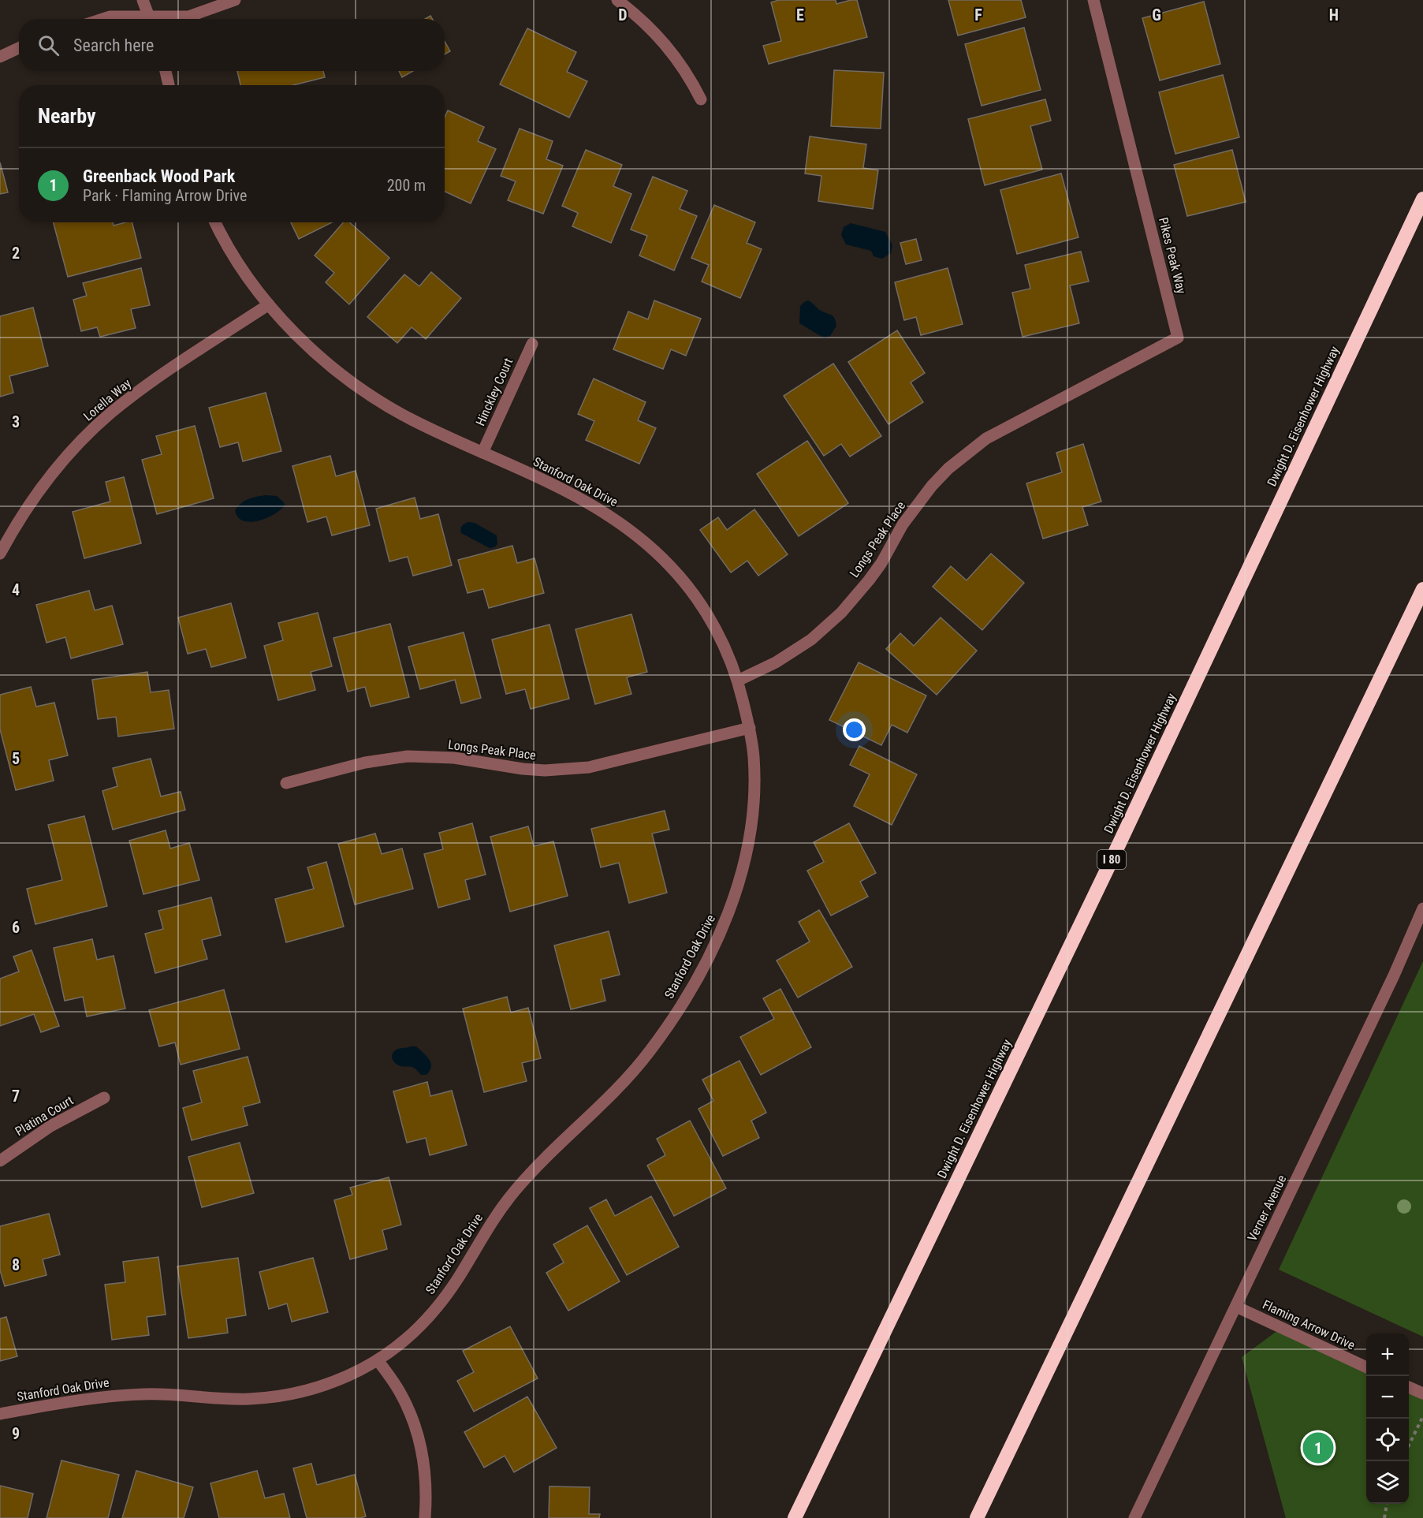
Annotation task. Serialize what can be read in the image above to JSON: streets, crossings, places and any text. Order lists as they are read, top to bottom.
{
  "streets": {
    "highway": ["Dwight D. Eisenhower Highway", "I 80"],
    "street": [
      "Pikes Peak Way",
      "Hinckley Court",
      "Lorella Way",
      "Stanford Oak Drive",
      "Longs Peak Place",
      "Platina Court",
      "Verner Avenue",
      "Flaming Arrow Drive"
    ]
  },
  "crossings": [
    ["Pikes Peak Way", "Longs Peak Place"],
    ["Hinckley Court", "Stanford Oak Drive"],
    ["Lorella Way", "Stanford Oak Drive"],
    ["Stanford Oak Drive", "Longs Peak Place"],
    ["Verner Avenue", "Flaming Arrow Drive"]
  ],
  "page": {
    "search": "Search here",
    "heading": "Nearby",
    "list": [
      {
        "mark": "1",
        "name": "Greenback Wood Park",
        "note": "Park · Flaming Arrow Drive",
        "value": "200 m"
      }
    ],
    "map_buttons": ["+", "−"],
    "pins": "1"
  },
  "grid": {
    "columns": [
      "D",
      "E",
      "F",
      "G",
      "H"
    ],
    "rows": [
      "2",
      "3",
      "4",
      "5",
      "6",
      "7",
      "8",
      "9"
    ]
  }
}
